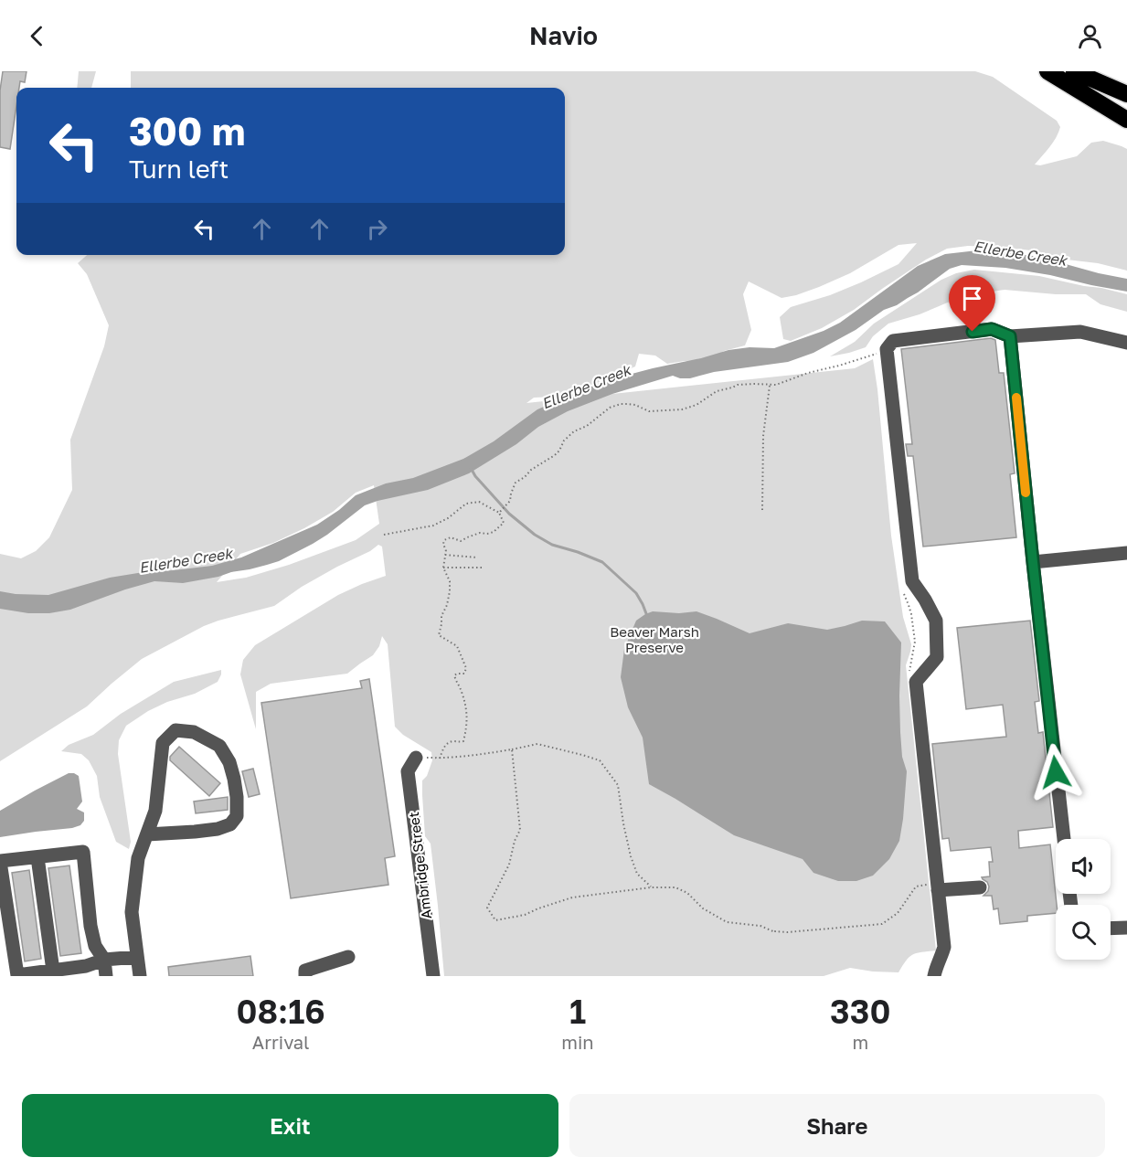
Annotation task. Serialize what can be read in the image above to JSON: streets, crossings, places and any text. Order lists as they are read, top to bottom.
{
  "streets": {
    "street": ["Ambridge Street"]
  },
  "water": ["Ellerbe Creek"],
  "parks": ["Beaver Marsh Preserve"],
  "page": {
    "header": "Navio",
    "turn": ["300 m", "Turn left"],
    "eta": [
      "08:16",
      "Arrival",
      "1",
      "min",
      "330",
      "m"
    ],
    "buttons": ["Exit", "Share"]
  }
}
